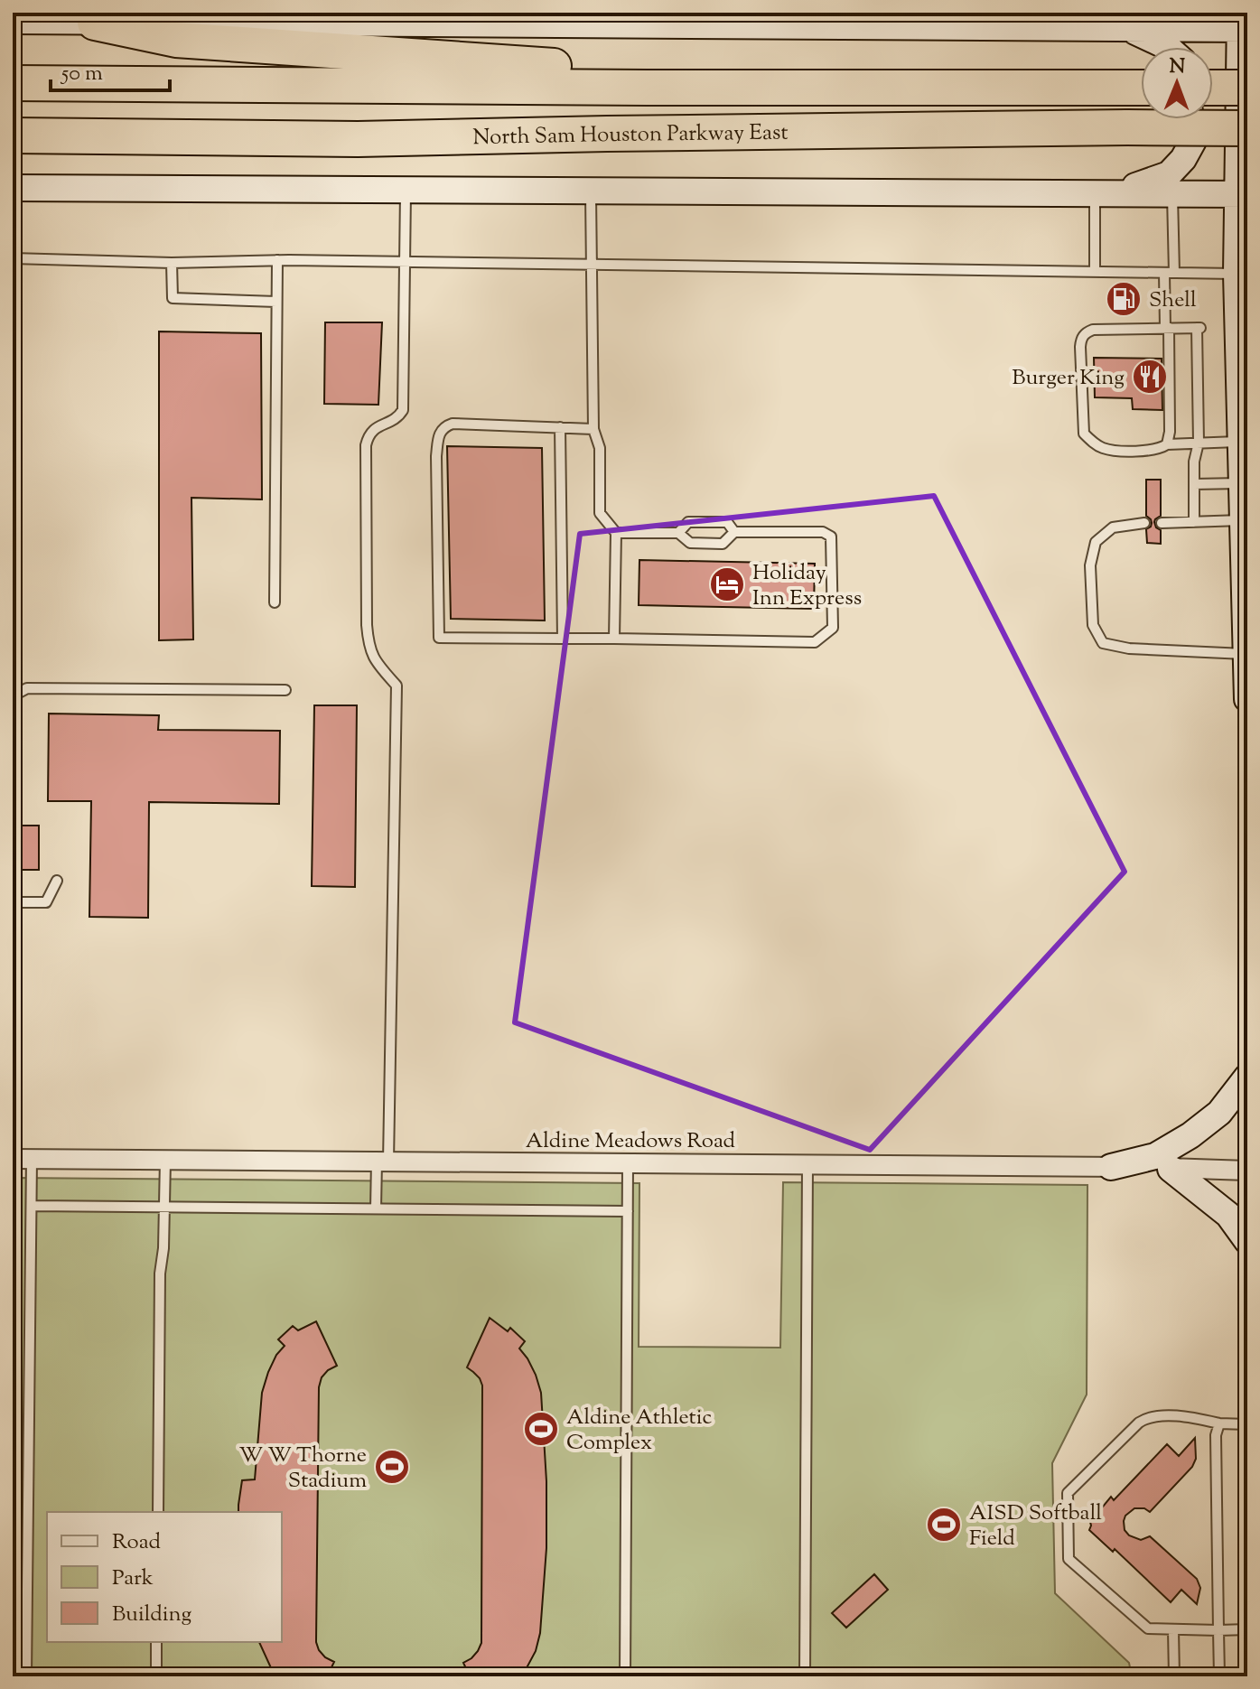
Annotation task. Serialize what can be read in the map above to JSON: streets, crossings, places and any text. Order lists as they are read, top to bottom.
{
  "streets": {
    "highway": ["North Sam Houston Parkway East"],
    "street": ["Aldine Meadows Road"]
  },
  "places": {
    "fuel station": ["Shell"],
    "restaurant": ["Burger King"],
    "hotel": ["Holiday Inn Express"],
    "sports": ["Aldine Athletic Complex", "W W Thorne Stadium", "AISD Softball Field"]
  },
  "legend": ["Road", "Park", "Building"],
  "scale_bar": "50 m",
  "north": "top"
}
